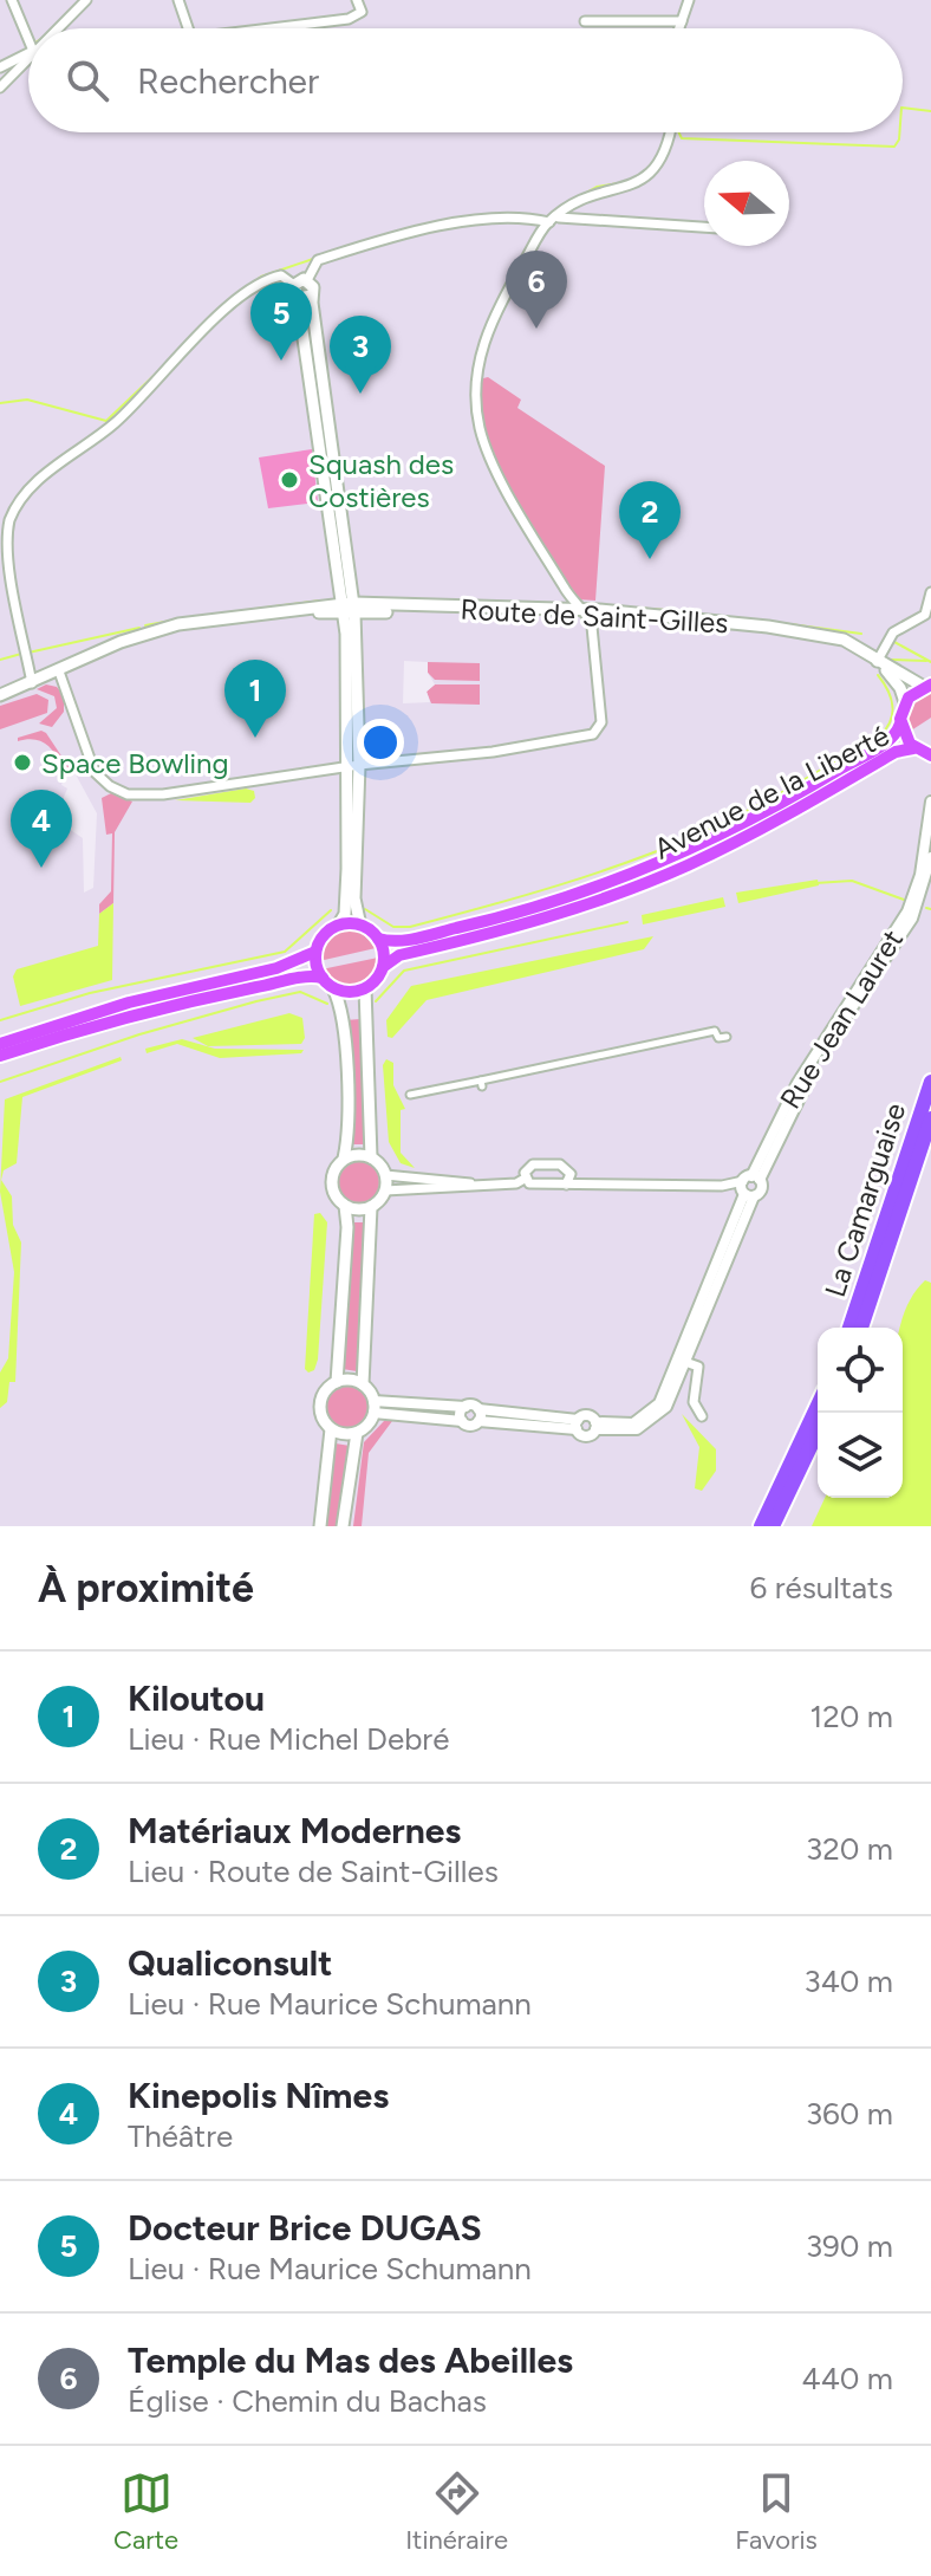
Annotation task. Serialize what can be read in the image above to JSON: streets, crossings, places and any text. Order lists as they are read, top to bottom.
{
  "streets": {
    "highway": ["La Camarguaise"],
    "main road": ["Route de Saint-Gilles", "Avenue de la Liberté"],
    "street": ["Rue Jean Lauret"]
  },
  "places": ["Squash des Costières", "Space Bowling"],
  "north": "left",
  "page": {
    "search": "Rechercher",
    "pins": [
      "6",
      "5",
      "3",
      "2",
      "1",
      "4"
    ],
    "heading": ["À proximité", "6 résultats"],
    "list": [
      {
        "mark": "1",
        "name": "Kiloutou",
        "note": "Lieu · Rue Michel Debré",
        "value": "120 m"
      },
      {
        "mark": "2",
        "name": "Matériaux Modernes",
        "note": "Lieu · Route de Saint-Gilles",
        "value": "320 m"
      },
      {
        "mark": "3",
        "name": "Qualiconsult",
        "note": "Lieu · Rue Maurice Schumann",
        "value": "340 m"
      },
      {
        "mark": "4",
        "name": "Kinepolis Nîmes",
        "note": "Théâtre",
        "value": "360 m"
      },
      {
        "mark": "5",
        "name": "Docteur Brice DUGAS",
        "note": "Lieu · Rue Maurice Schumann",
        "value": "390 m"
      },
      {
        "mark": "6",
        "name": "Temple du Mas des Abeilles",
        "note": "Église · Chemin du Bachas",
        "value": "440 m"
      }
    ],
    "nav": ["Carte", "Itinéraire", "Favoris"]
  }
}
